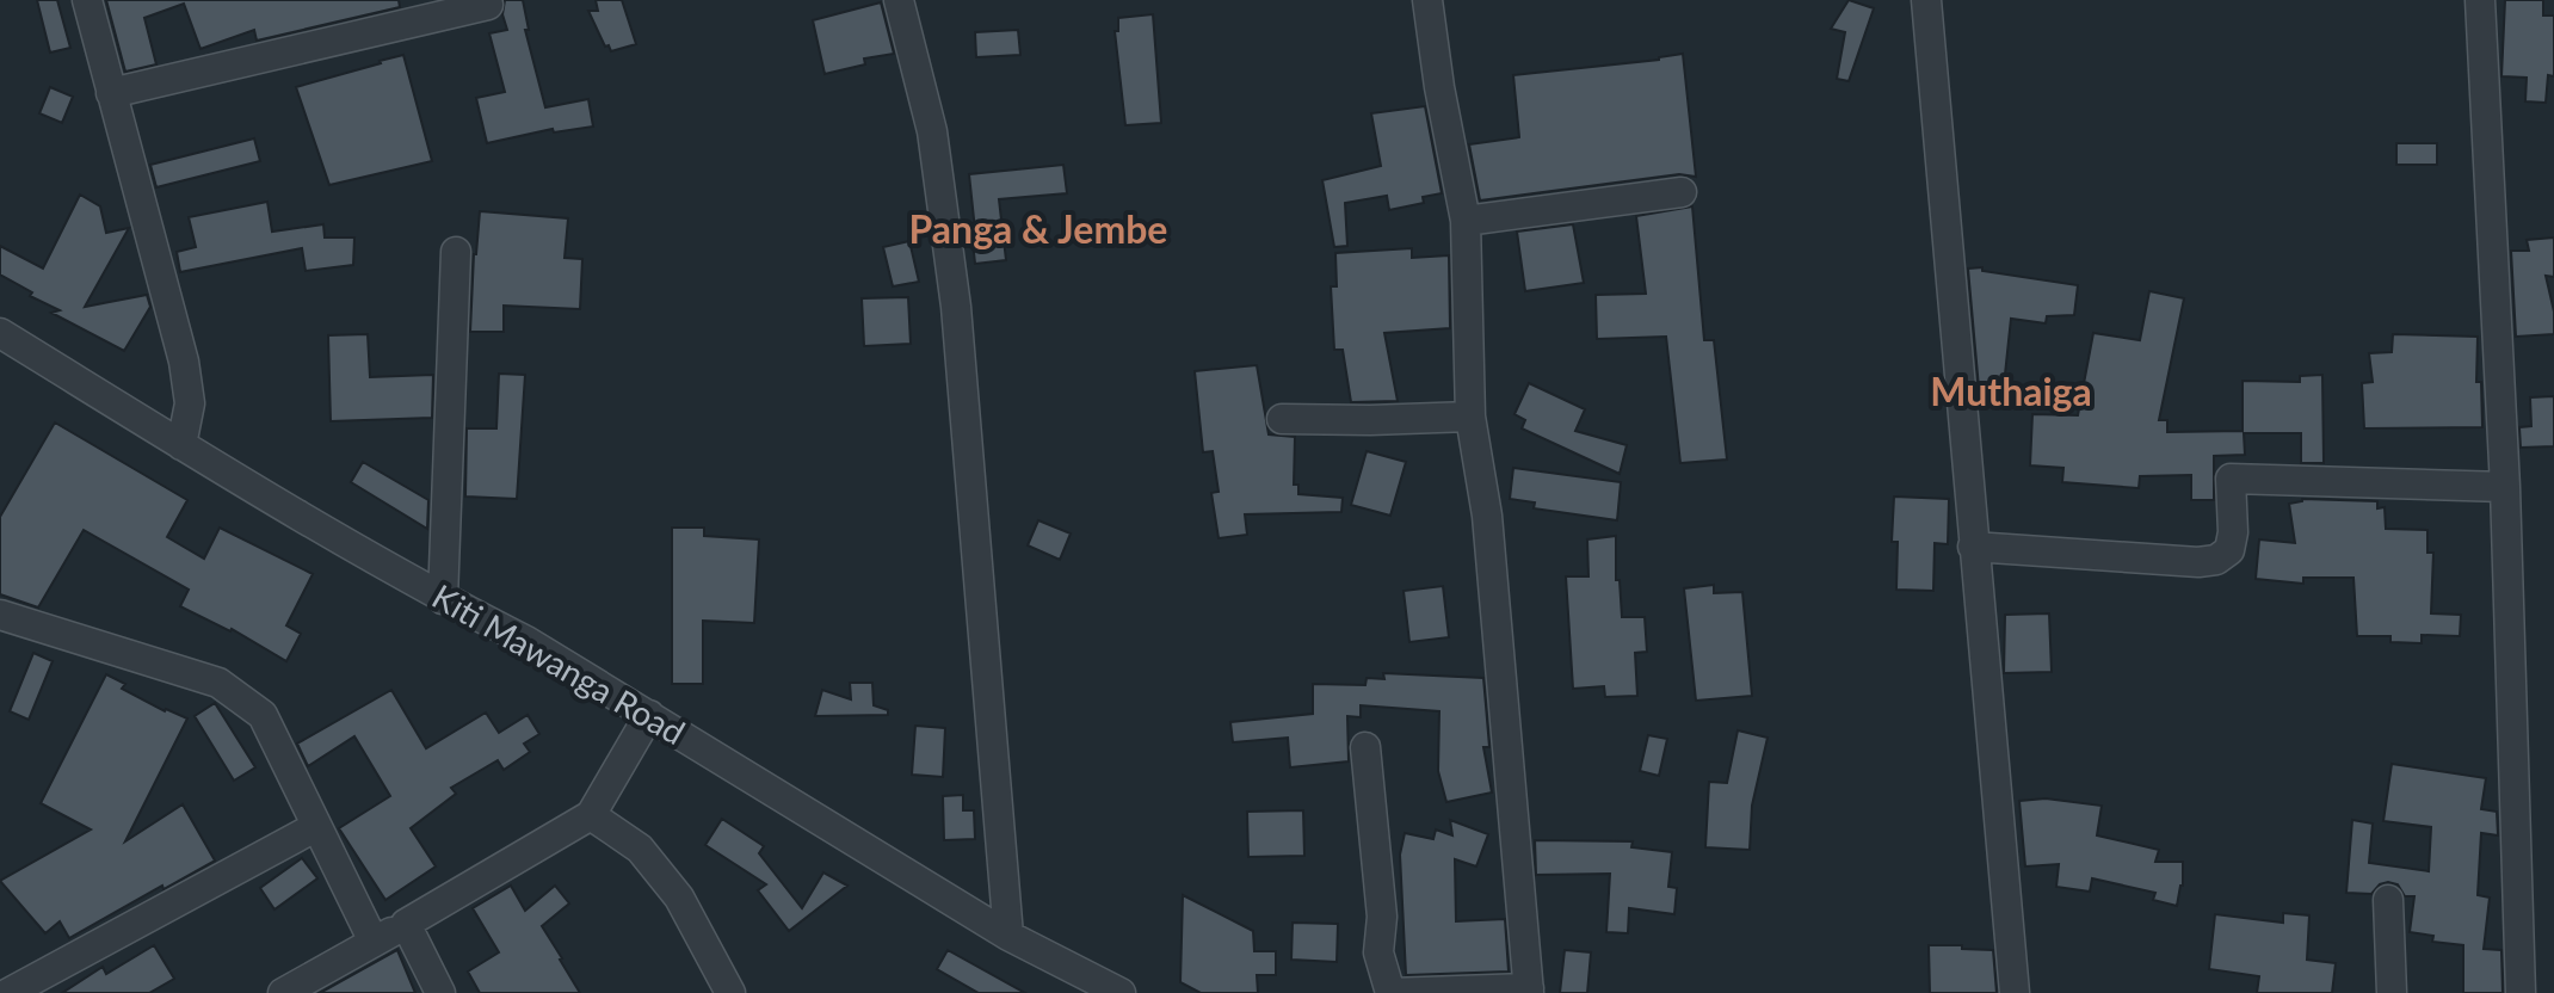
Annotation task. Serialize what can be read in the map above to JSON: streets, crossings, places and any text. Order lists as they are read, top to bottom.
{
  "streets": {
    "street": ["Kiti Mawanga Road"]
  },
  "districts": ["Panga & Jembe", "Muthaiga"]
}
